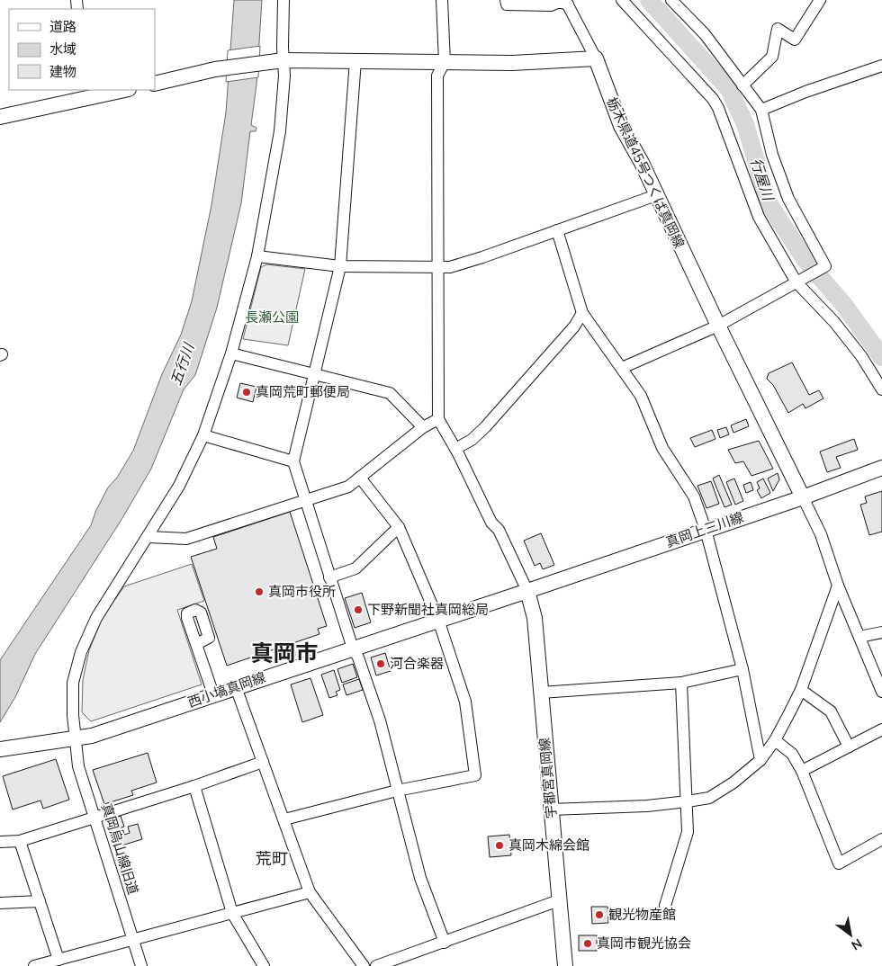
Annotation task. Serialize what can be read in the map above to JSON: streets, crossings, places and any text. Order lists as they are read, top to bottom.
{
  "streets": {
    "main road": [
      "栃木県道45号つくば真岡線",
      "真岡上三川線",
      "西小塙真岡線",
      "宇都宮真岡線"
    ],
    "street": ["真岡烏山線旧道"]
  },
  "crossings": [
    ["栃木県道45号つくば真岡線", "真岡上三川線"],
    ["真岡上三川線", "西小塙真岡線"],
    ["真岡上三川線", "宇都宮真岡線"],
    ["西小塙真岡線", "宇都宮真岡線"],
    ["西小塙真岡線", "真岡烏山線旧道"]
  ],
  "districts": ["真岡市", "荒町"],
  "water": ["行屋川", "五行川"],
  "parks": ["長瀬公園"],
  "places": [
    "真岡荒町郵便局",
    "真岡市役所",
    "下野新聞社真岡総局",
    "河合楽器",
    "真岡木綿会館",
    "観光物産館",
    "真岡市観光協会"
  ],
  "legend": ["道路", "水域", "建物"],
  "north": "bottom right"
}
